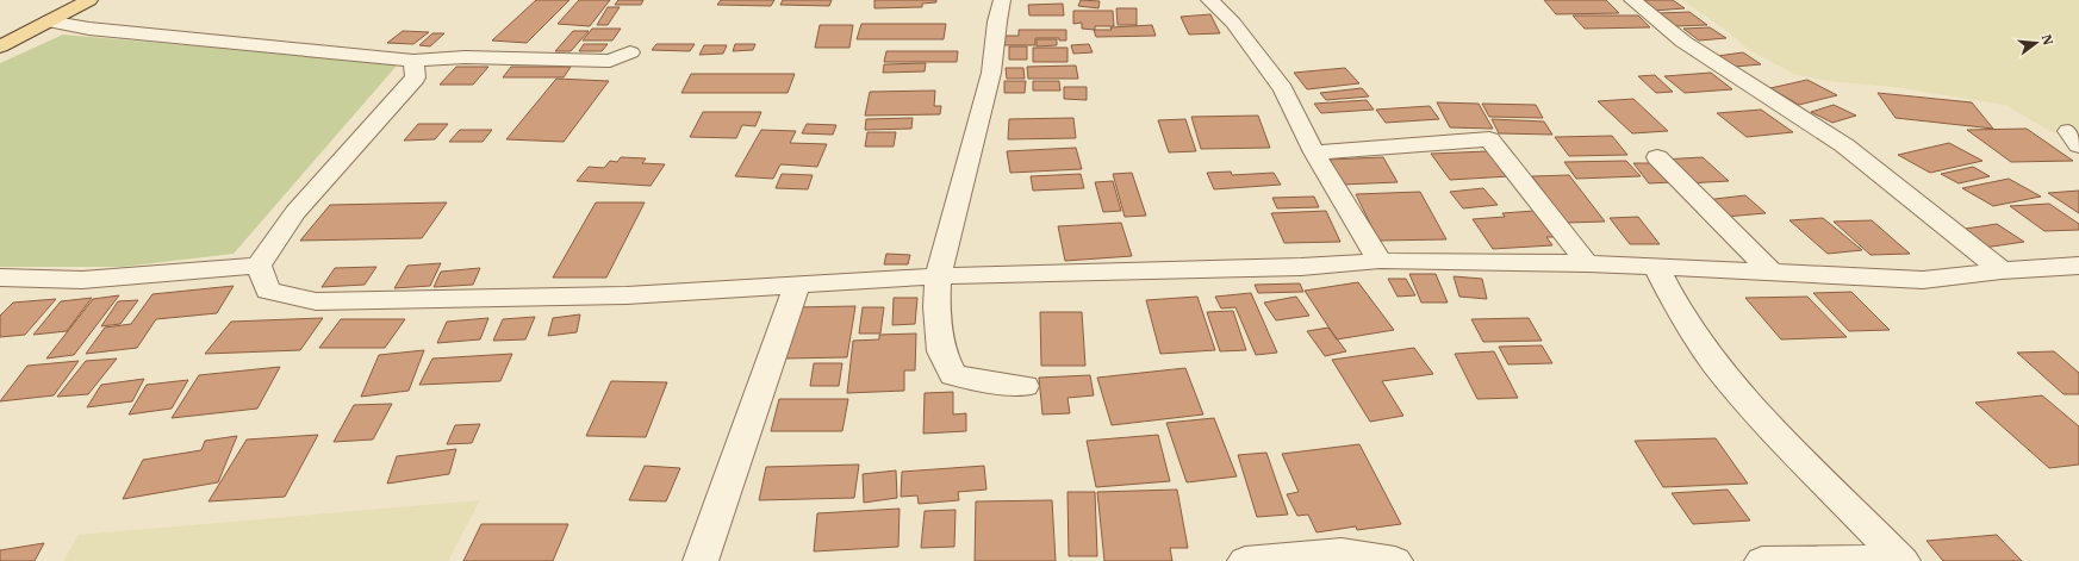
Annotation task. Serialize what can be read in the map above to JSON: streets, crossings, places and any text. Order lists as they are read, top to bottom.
{
  "north": "right"
}
